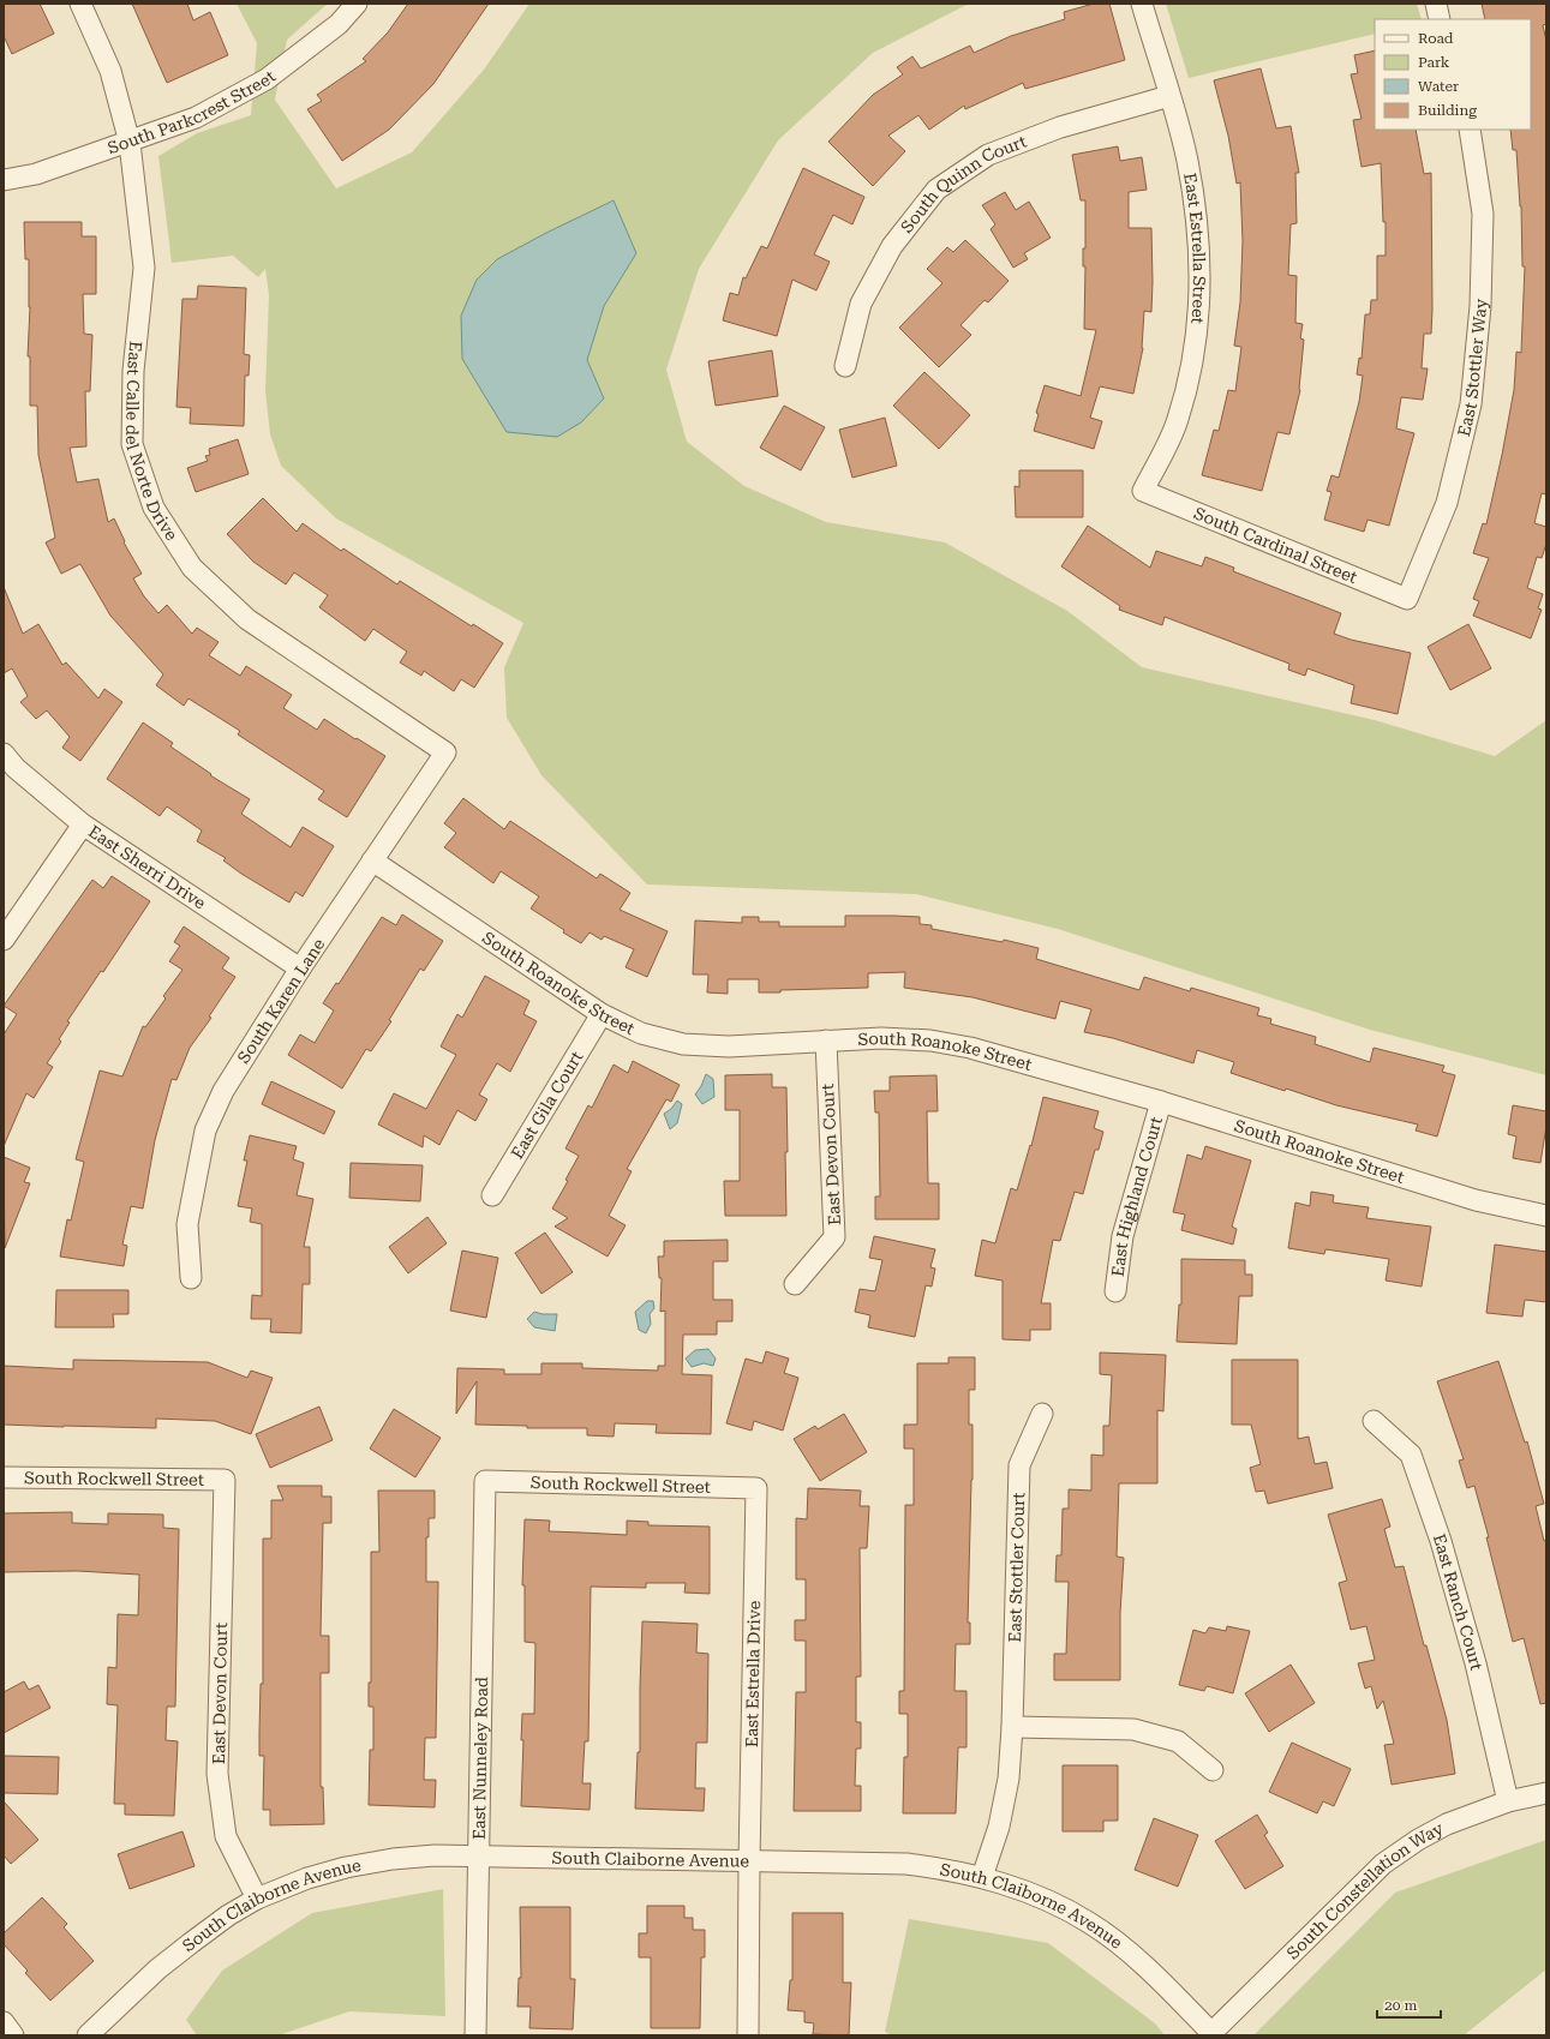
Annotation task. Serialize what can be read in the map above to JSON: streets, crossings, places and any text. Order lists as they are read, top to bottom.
{
  "streets": {
    "street": [
      "South Parkcrest Street",
      "South Quinn Court",
      "East Estrella Street",
      "East Stottler Way",
      "East Calle del Norte Drive",
      "South Cardinal Street",
      "East Sherri Drive",
      "South Roanoke Street",
      "South Karen Lane",
      "East Gila Court",
      "East Devon Court",
      "East Highland Court",
      "South Rockwell Street",
      "East Stottler Court",
      "East Ranch Court",
      "East Estrella Drive",
      "East Nunneley Road",
      "South Claiborne Avenue",
      "South Constellation Way"
    ]
  },
  "crossings": [
    ["South Parkcrest Street", "East Calle del Norte Drive"],
    ["South Quinn Court", "East Estrella Street"],
    ["East Estrella Street", "South Cardinal Street"],
    ["East Stottler Way", "South Cardinal Street"],
    ["East Calle del Norte Drive", "South Karen Lane"],
    ["East Sherri Drive", "South Karen Lane"],
    ["South Roanoke Street", "South Karen Lane"],
    ["South Roanoke Street", "East Gila Court"],
    ["South Roanoke Street", "East Devon Court"],
    ["South Roanoke Street", "East Highland Court"],
    ["East Devon Court", "South Rockwell Street"],
    ["East Devon Court", "South Claiborne Avenue"],
    ["South Rockwell Street", "East Estrella Drive"],
    ["South Rockwell Street", "East Nunneley Road"],
    ["East Stottler Court", "South Claiborne Avenue"],
    ["East Ranch Court", "South Constellation Way"],
    ["East Estrella Drive", "South Claiborne Avenue"],
    ["East Nunneley Road", "South Claiborne Avenue"],
    ["South Claiborne Avenue", "South Constellation Way"]
  ],
  "legend": [
    "Road",
    "Park",
    "Water",
    "Building"
  ],
  "scale_bar": "20 m"
}
